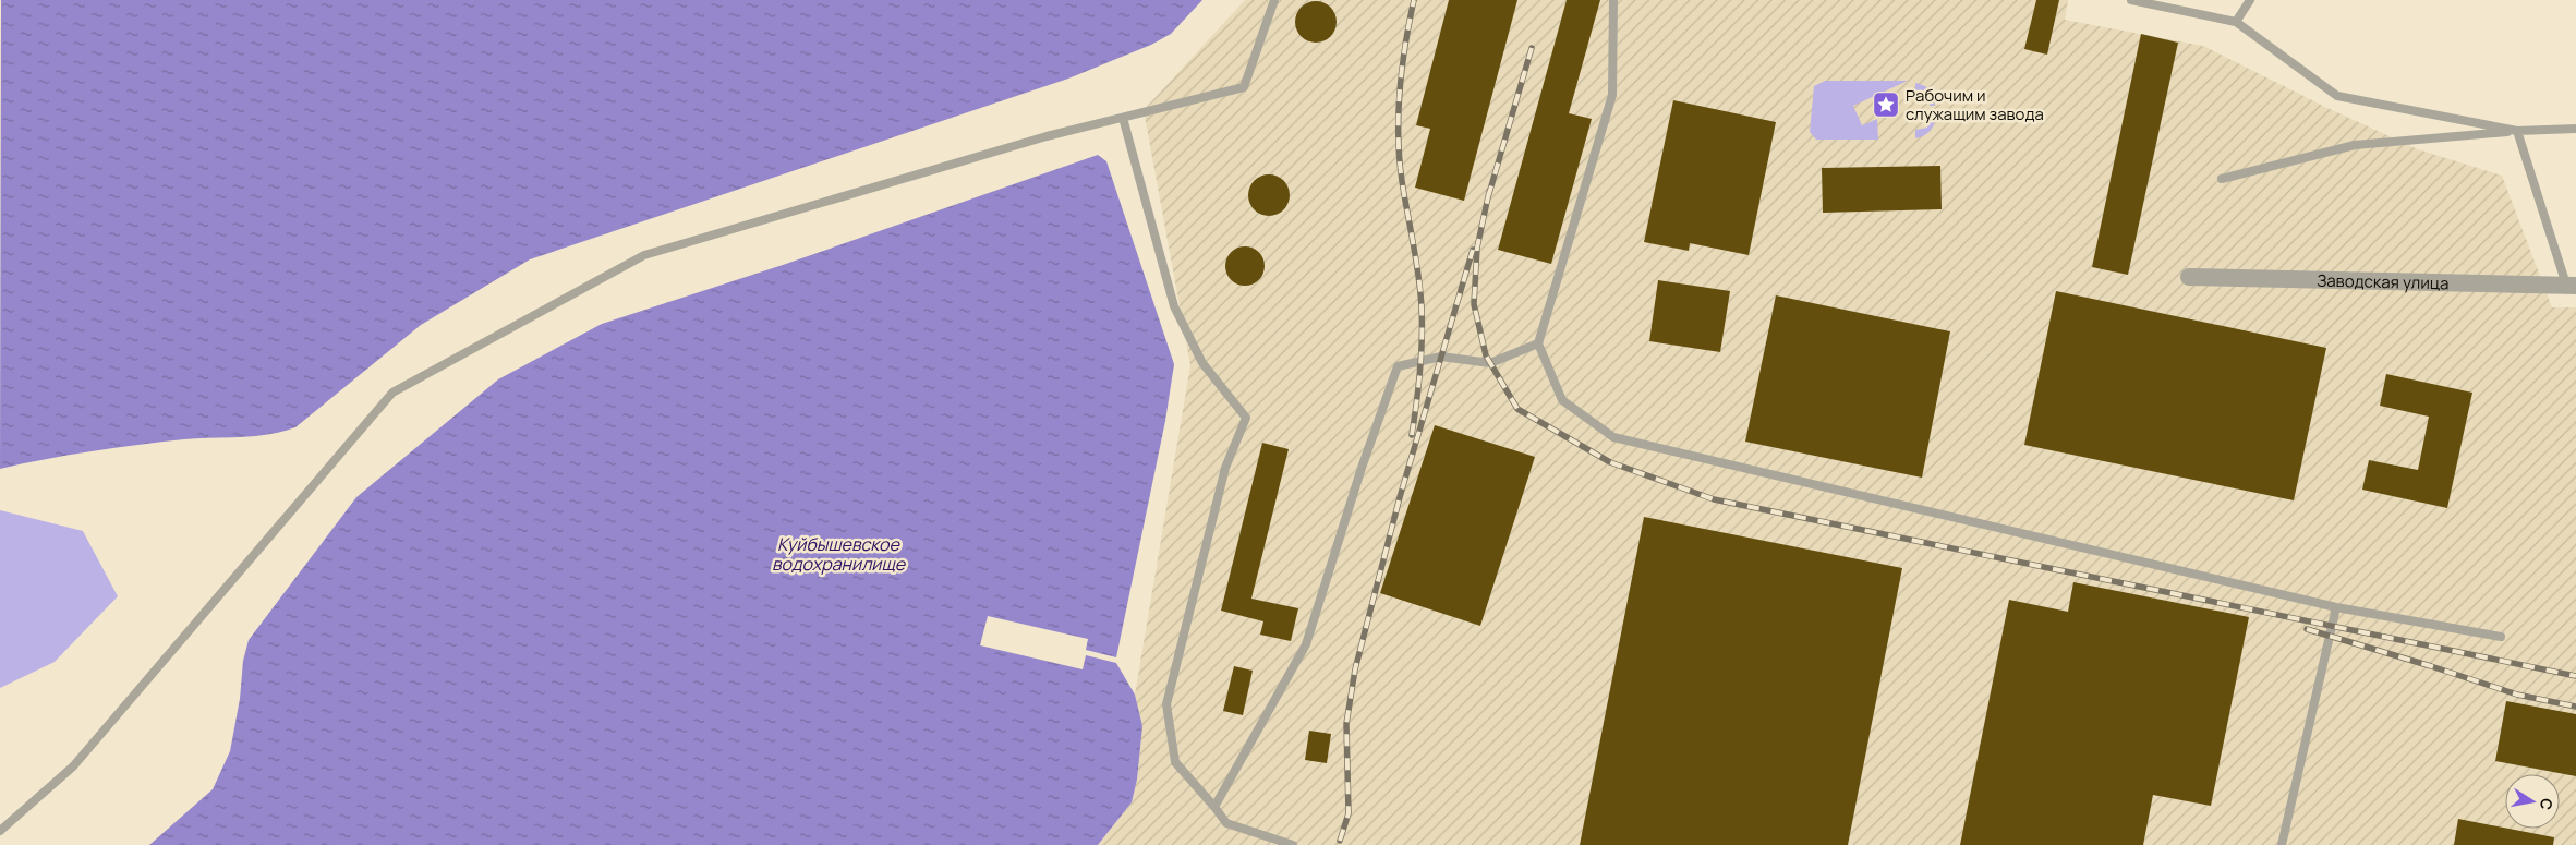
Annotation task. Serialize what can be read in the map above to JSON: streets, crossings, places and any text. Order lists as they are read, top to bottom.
{
  "streets": {
    "street": ["Заводская улица"]
  },
  "water": ["Куйбышевское водохранилище"],
  "places": {
    "place": ["Рабочим и служащим завода"]
  },
  "north": "right"
}
